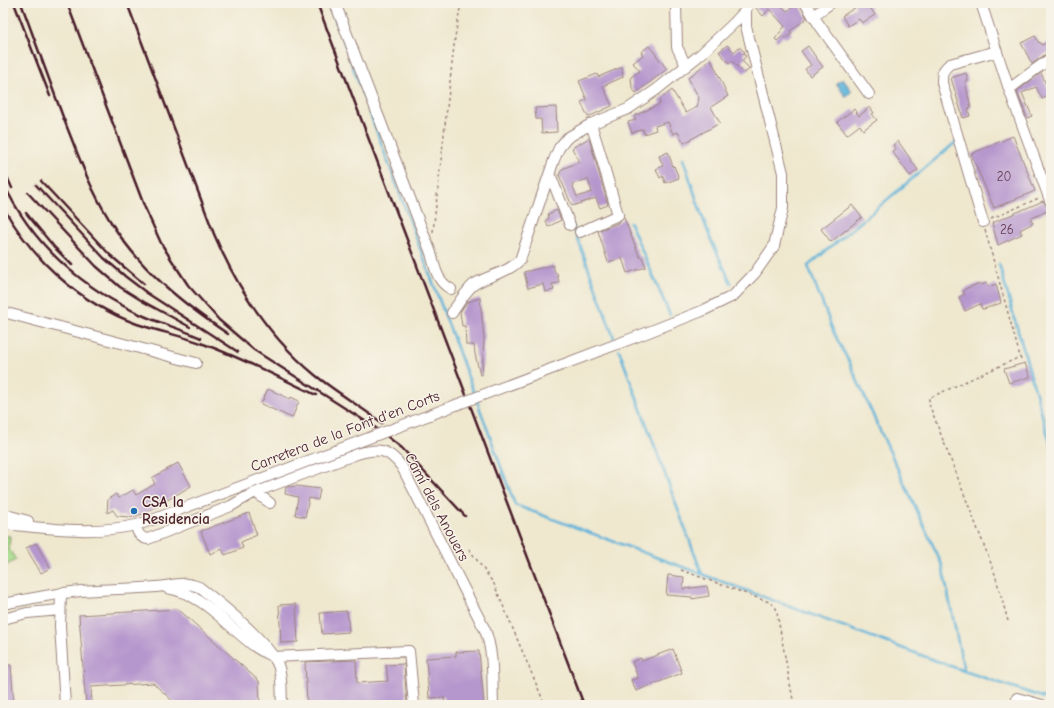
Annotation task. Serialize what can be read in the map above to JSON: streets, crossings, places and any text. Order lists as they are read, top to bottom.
{
  "streets": {
    "street": ["Carretera de la Font d'en Corts", "Camí dels Anouers"]
  },
  "crossings": [
    ["Carretera de la Font d'en Corts", "Camí dels Anouers"]
  ],
  "places": ["CSA la Residencia"],
  "house_numbers": ["20", "26"]
}
